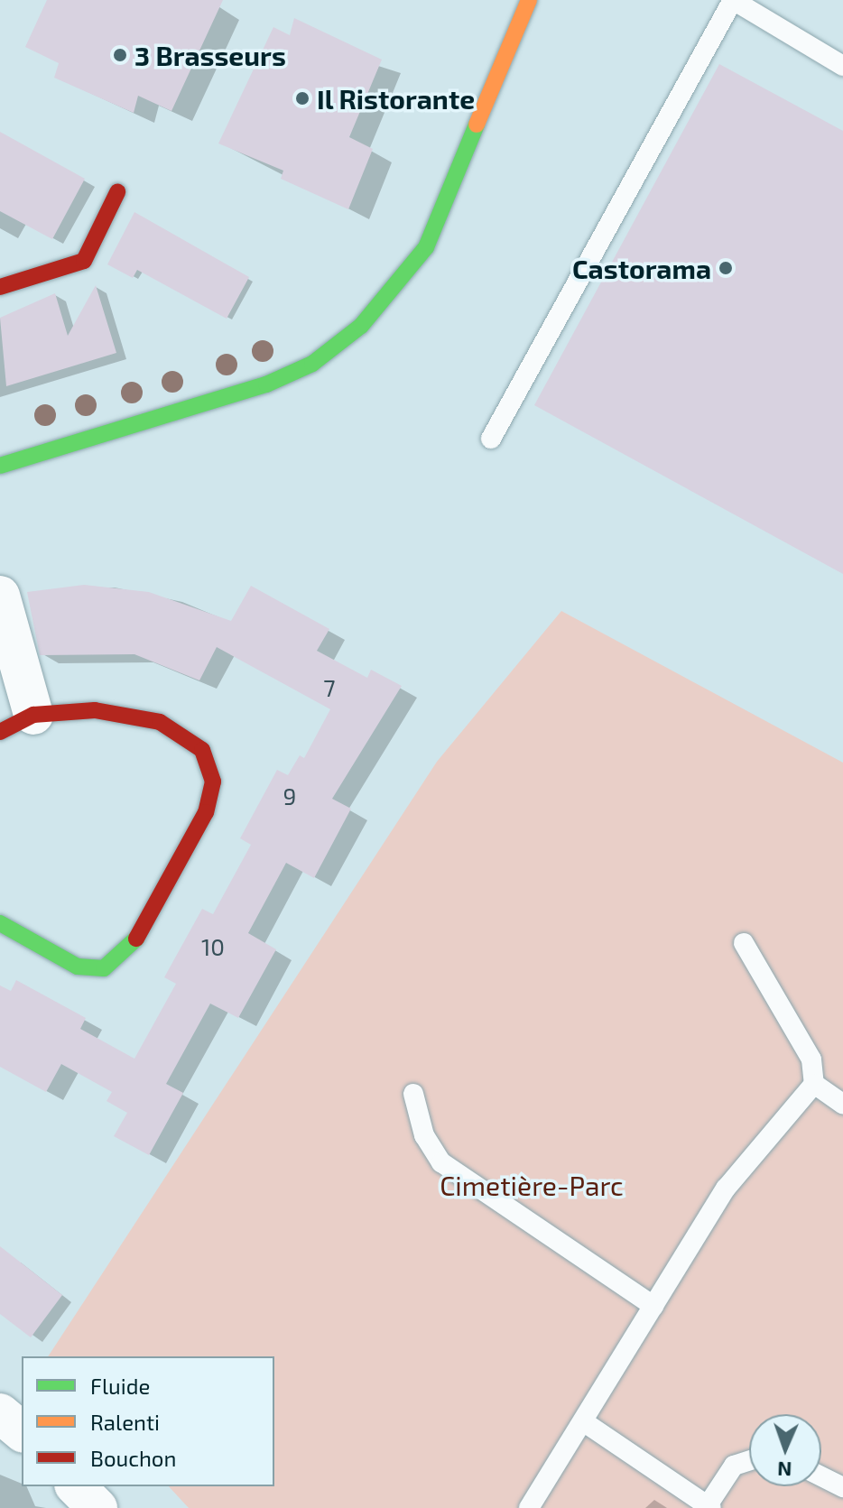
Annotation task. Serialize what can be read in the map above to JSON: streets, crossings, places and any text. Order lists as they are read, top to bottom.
{
  "parks": ["Cimetière-Parc"],
  "places": ["3 Brasseurs", "Il Ristorante", "Castorama"],
  "house_numbers": ["7", "9", "10"],
  "legend": ["Fluide", "Ralenti", "Bouchon"],
  "north": "bottom"
}
